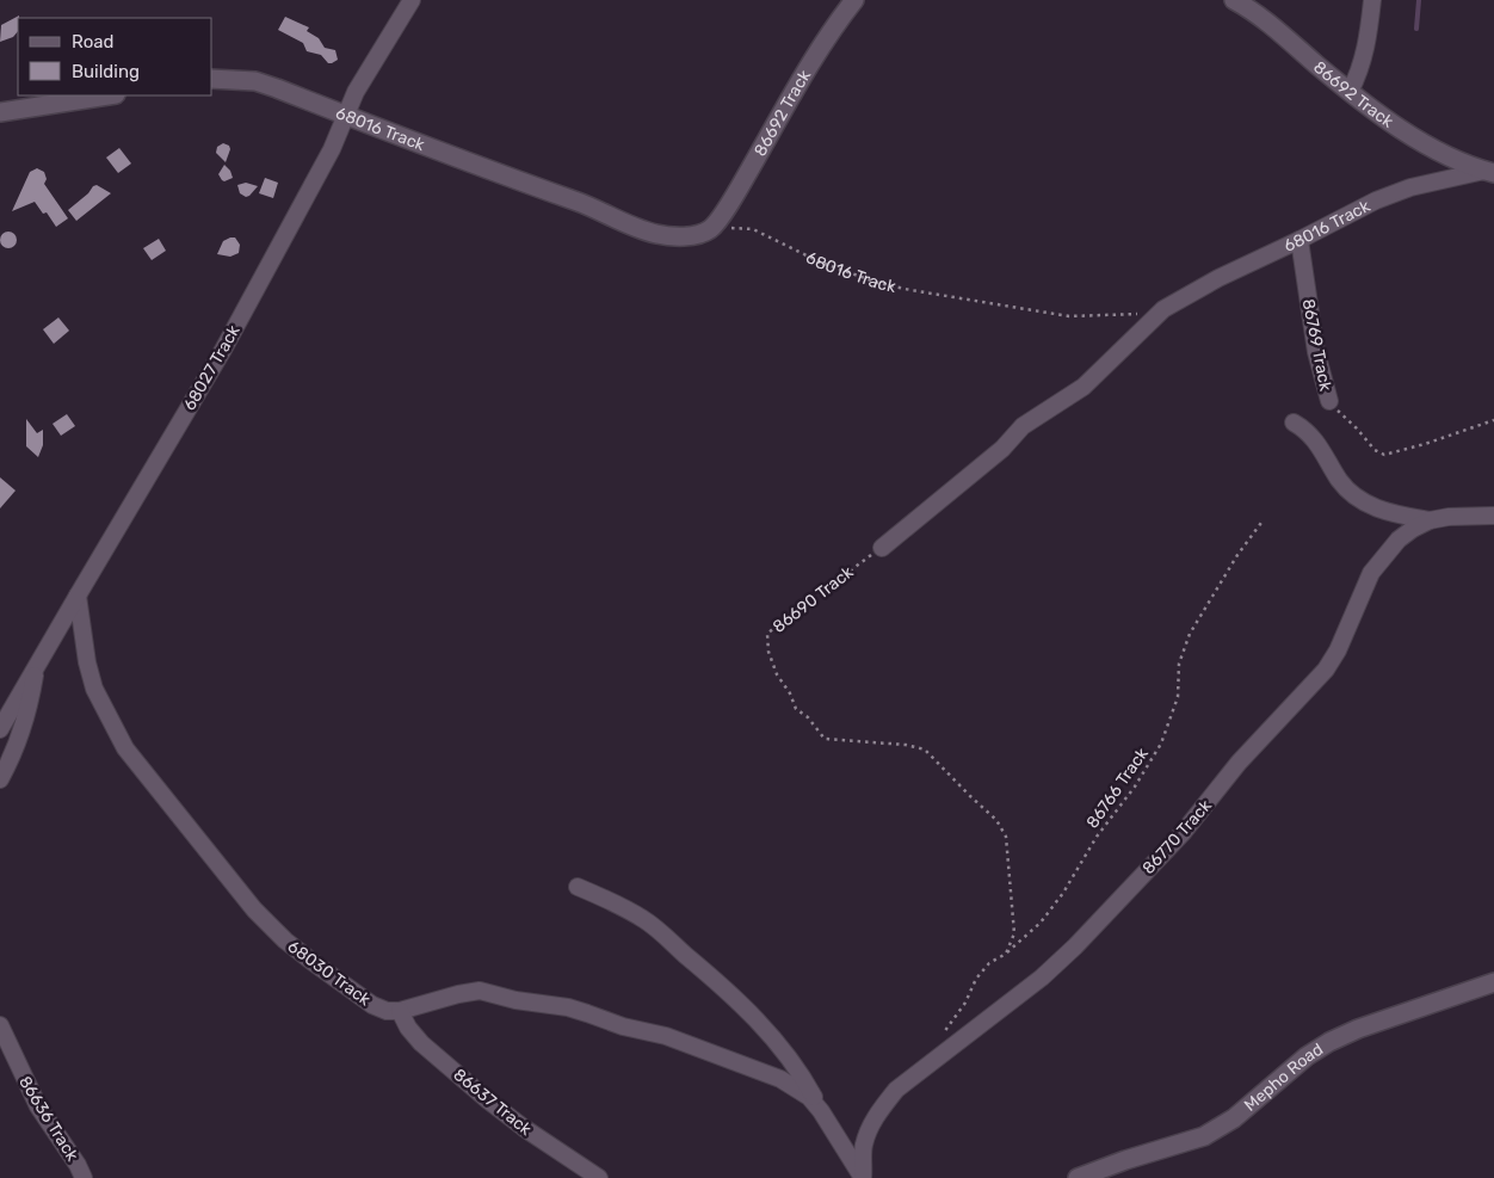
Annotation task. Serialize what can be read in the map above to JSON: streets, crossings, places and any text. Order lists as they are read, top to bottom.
{
  "streets": {
    "street": [
      "86692 Track",
      "68016 Track",
      "86769 Track",
      "68027 Track",
      "86770 Track",
      "68030 Track",
      "Mepho Road",
      "86637 Track",
      "86636 Track"
    ],
    "path": ["86690 Track", "86766 Track"]
  },
  "crossings": [
    ["86692 Track", "68016 Track"],
    ["68016 Track", "86769 Track"],
    ["68016 Track", "68027 Track"],
    ["68027 Track", "68030 Track"],
    ["86690 Track", "86766 Track"],
    ["86770 Track", "68030 Track"],
    ["68030 Track", "86637 Track"]
  ],
  "legend": ["Road", "Building"]
}
